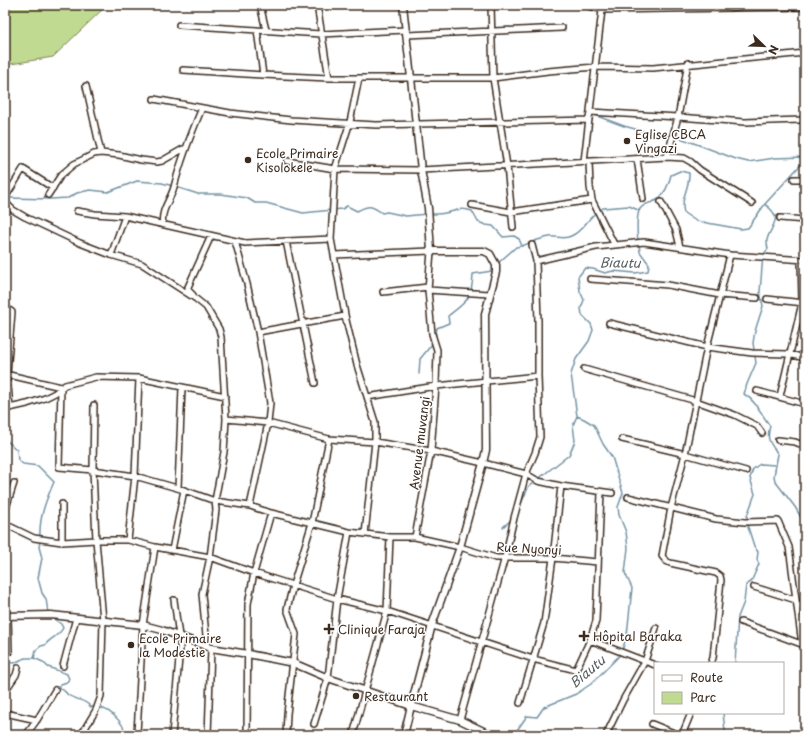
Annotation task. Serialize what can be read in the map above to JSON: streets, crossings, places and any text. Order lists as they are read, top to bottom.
{
  "streets": {
    "street": ["Avenue muvangi", "Rue Nyonyi"]
  },
  "crossings": [
    ["Avenue muvangi", "Rue Nyonyi"]
  ],
  "water": ["Biautu"],
  "places": {
    "other": [
      "Eglise CBCA Vingazi",
      "Ecole Primaire Kisolokele",
      "Ecole Primaire la Modestie",
      "Restaurant"
    ],
    "health": ["Clinique Faraja", "Hôpital Baraka"]
  },
  "legend": ["Route", "Parc"],
  "north": "bottom right"
}
